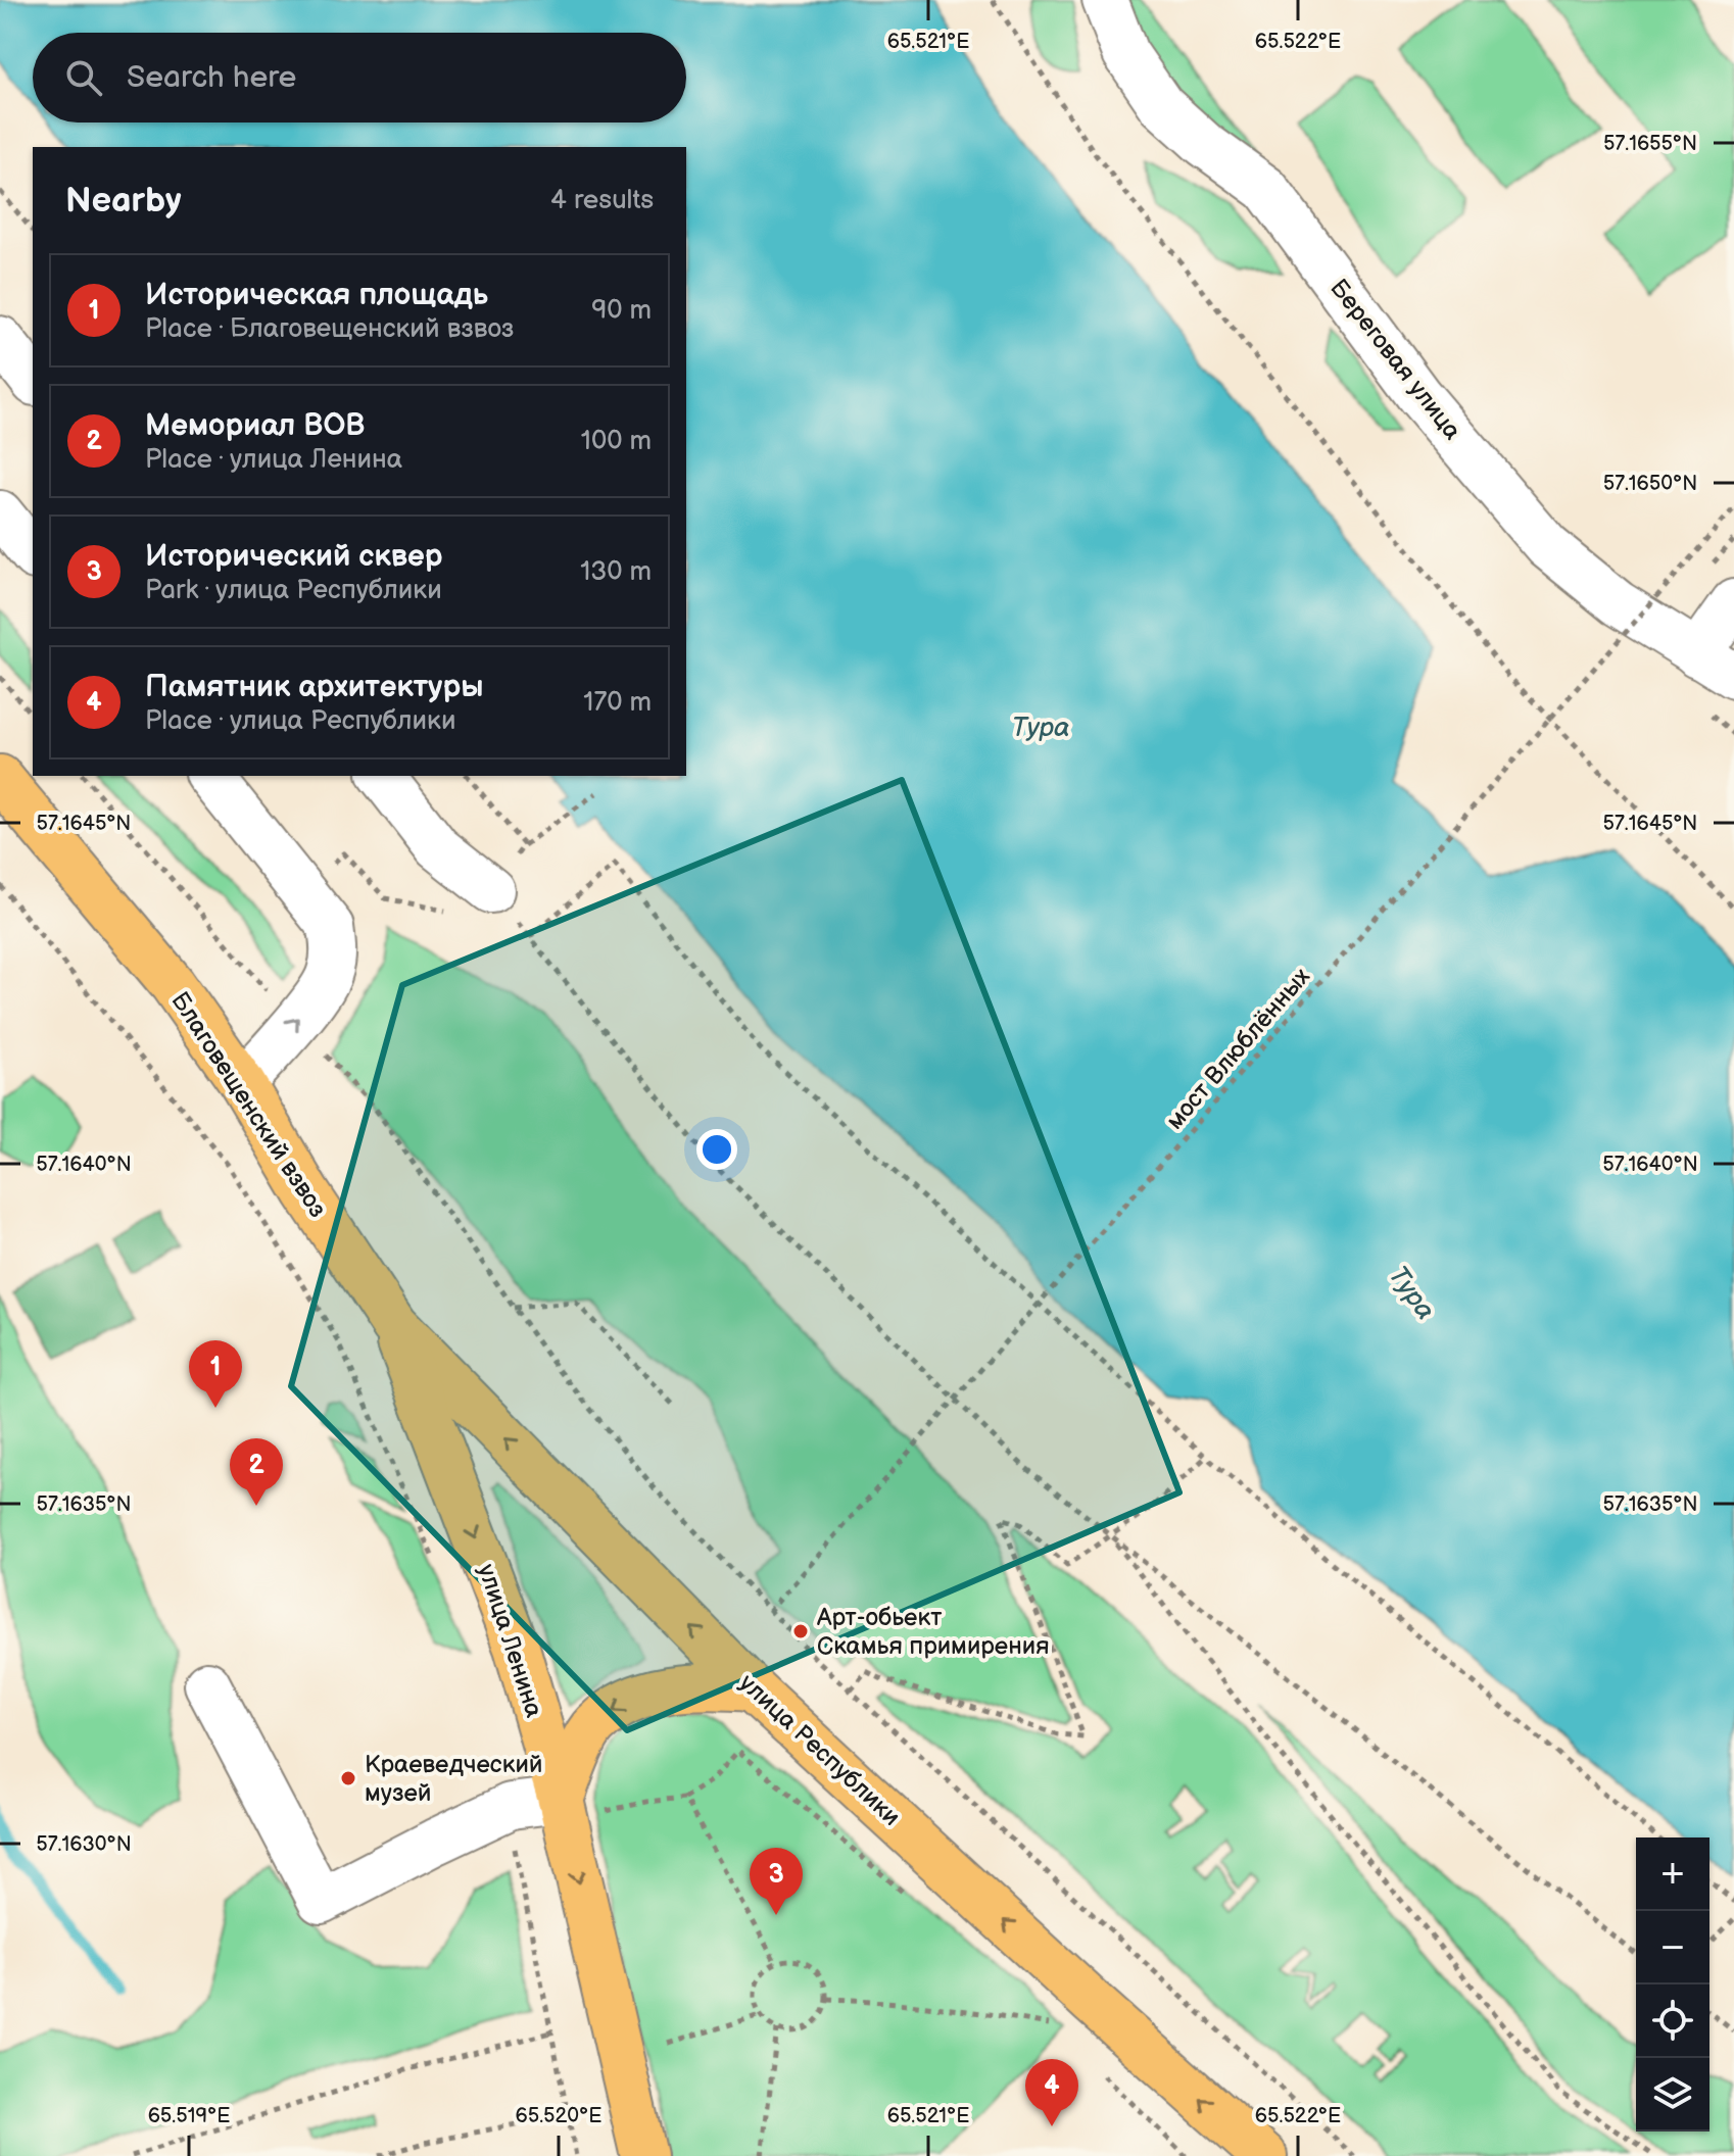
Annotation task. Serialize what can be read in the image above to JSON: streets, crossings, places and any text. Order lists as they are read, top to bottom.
{
  "streets": {
    "main road": ["Благовещенский взвоз", "улица Ленина", "улица Республики"],
    "street": ["Береговая улица"],
    "path": ["мост Влюблённых"]
  },
  "crossings": [
    ["Благовещенский взвоз", "улица Ленина"],
    ["Благовещенский взвоз", "улица Республики"],
    ["улица Ленина", "улица Республики"]
  ],
  "one_way": ["улица Ленина", "улица Республики"],
  "water": ["Тура"],
  "places": ["Арт-обьект Скамья примирения", "Краеведческий музей"],
  "page": {
    "search": "Search here",
    "heading": ["Nearby", "4 results"],
    "list": [
      {
        "mark": "1",
        "name": "Историческая площадь",
        "note": "Place · Благовещенский взвоз",
        "value": "90 m"
      },
      {
        "mark": "2",
        "name": "Мемориал ВОВ",
        "note": "Place · улица Ленина",
        "value": "100 m"
      },
      {
        "mark": "3",
        "name": "Исторический сквер",
        "note": "Park · улица Республики",
        "value": "130 m"
      },
      {
        "mark": "4",
        "name": "Памятник архитектуры",
        "note": "Place · улица Республики",
        "value": "170 m"
      }
    ],
    "pins": [
      "1",
      "2",
      "3",
      "4"
    ],
    "map_buttons": ["+", "−"]
  },
  "coordinates": [
    "65.521°E",
    "65.522°E",
    "57.1655°N",
    "57.1650°N",
    "57.1645°N",
    "57.1640°N",
    "57.1635°N",
    "57.1630°N",
    "65.519°E",
    "65.520°E"
  ]
}
